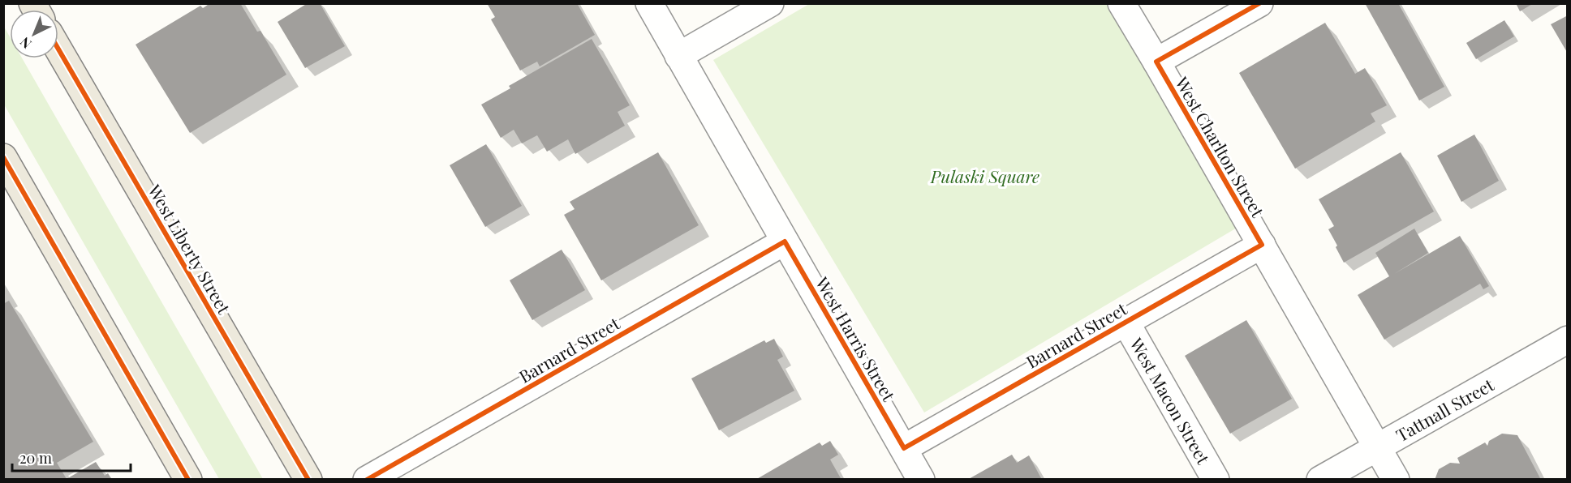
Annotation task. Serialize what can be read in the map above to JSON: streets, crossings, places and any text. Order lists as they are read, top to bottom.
{
  "streets": {
    "main road": ["West Liberty Street"],
    "street": [
      "West Charlton Street",
      "Barnard Street",
      "West Harris Street",
      "West Macon Street",
      "Tattnall Street"
    ]
  },
  "crossings": [
    ["West Charlton Street", "Barnard Street"],
    ["West Charlton Street", "Tattnall Street"],
    ["Barnard Street", "West Harris Street"],
    ["Barnard Street", "West Macon Street"]
  ],
  "parks": ["Pulaski Square"],
  "scale_bar": "20 m",
  "north": "bottom left"
}
